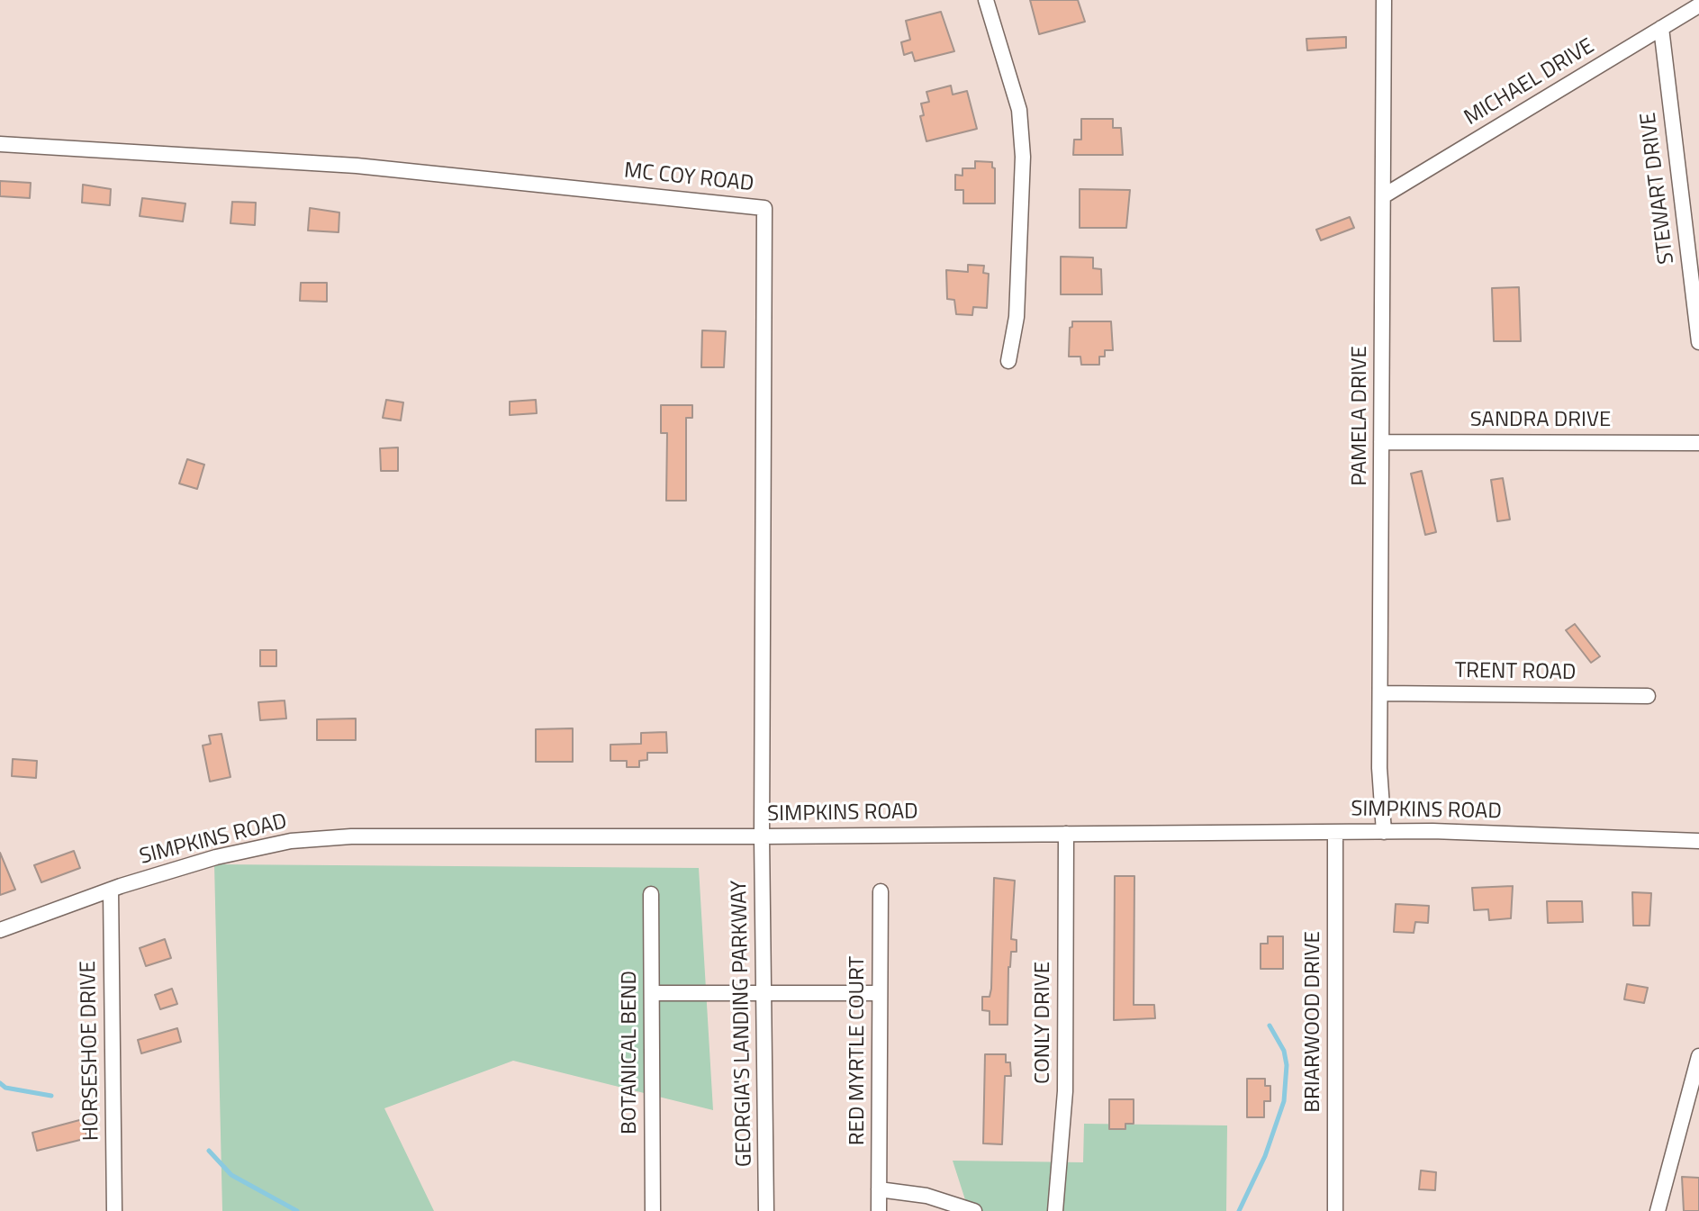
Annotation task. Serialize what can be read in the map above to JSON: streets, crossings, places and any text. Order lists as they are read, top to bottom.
{
  "streets": {
    "street": [
      "MICHAEL DRIVE",
      "MC COY ROAD",
      "STEWART DRIVE",
      "PAMELA DRIVE",
      "SANDRA DRIVE",
      "TRENT ROAD",
      "SIMPKINS ROAD",
      "BRIARWOOD DRIVE",
      "CONLY DRIVE",
      "GEORGIA'S LANDING PARKWAY",
      "HORSESHOE DRIVE",
      "RED MYRTLE COURT",
      "BOTANICAL BEND"
    ]
  },
  "crossings": [
    ["MICHAEL DRIVE", "STEWART DRIVE"],
    ["MICHAEL DRIVE", "PAMELA DRIVE"],
    ["MC COY ROAD", "SIMPKINS ROAD"],
    ["MC COY ROAD", "GEORGIA'S LANDING PARKWAY"],
    ["PAMELA DRIVE", "SANDRA DRIVE"],
    ["PAMELA DRIVE", "TRENT ROAD"],
    ["PAMELA DRIVE", "SIMPKINS ROAD"],
    ["SIMPKINS ROAD", "BRIARWOOD DRIVE"],
    ["SIMPKINS ROAD", "CONLY DRIVE"],
    ["SIMPKINS ROAD", "GEORGIA'S LANDING PARKWAY"],
    ["SIMPKINS ROAD", "HORSESHOE DRIVE"]
  ]
}
